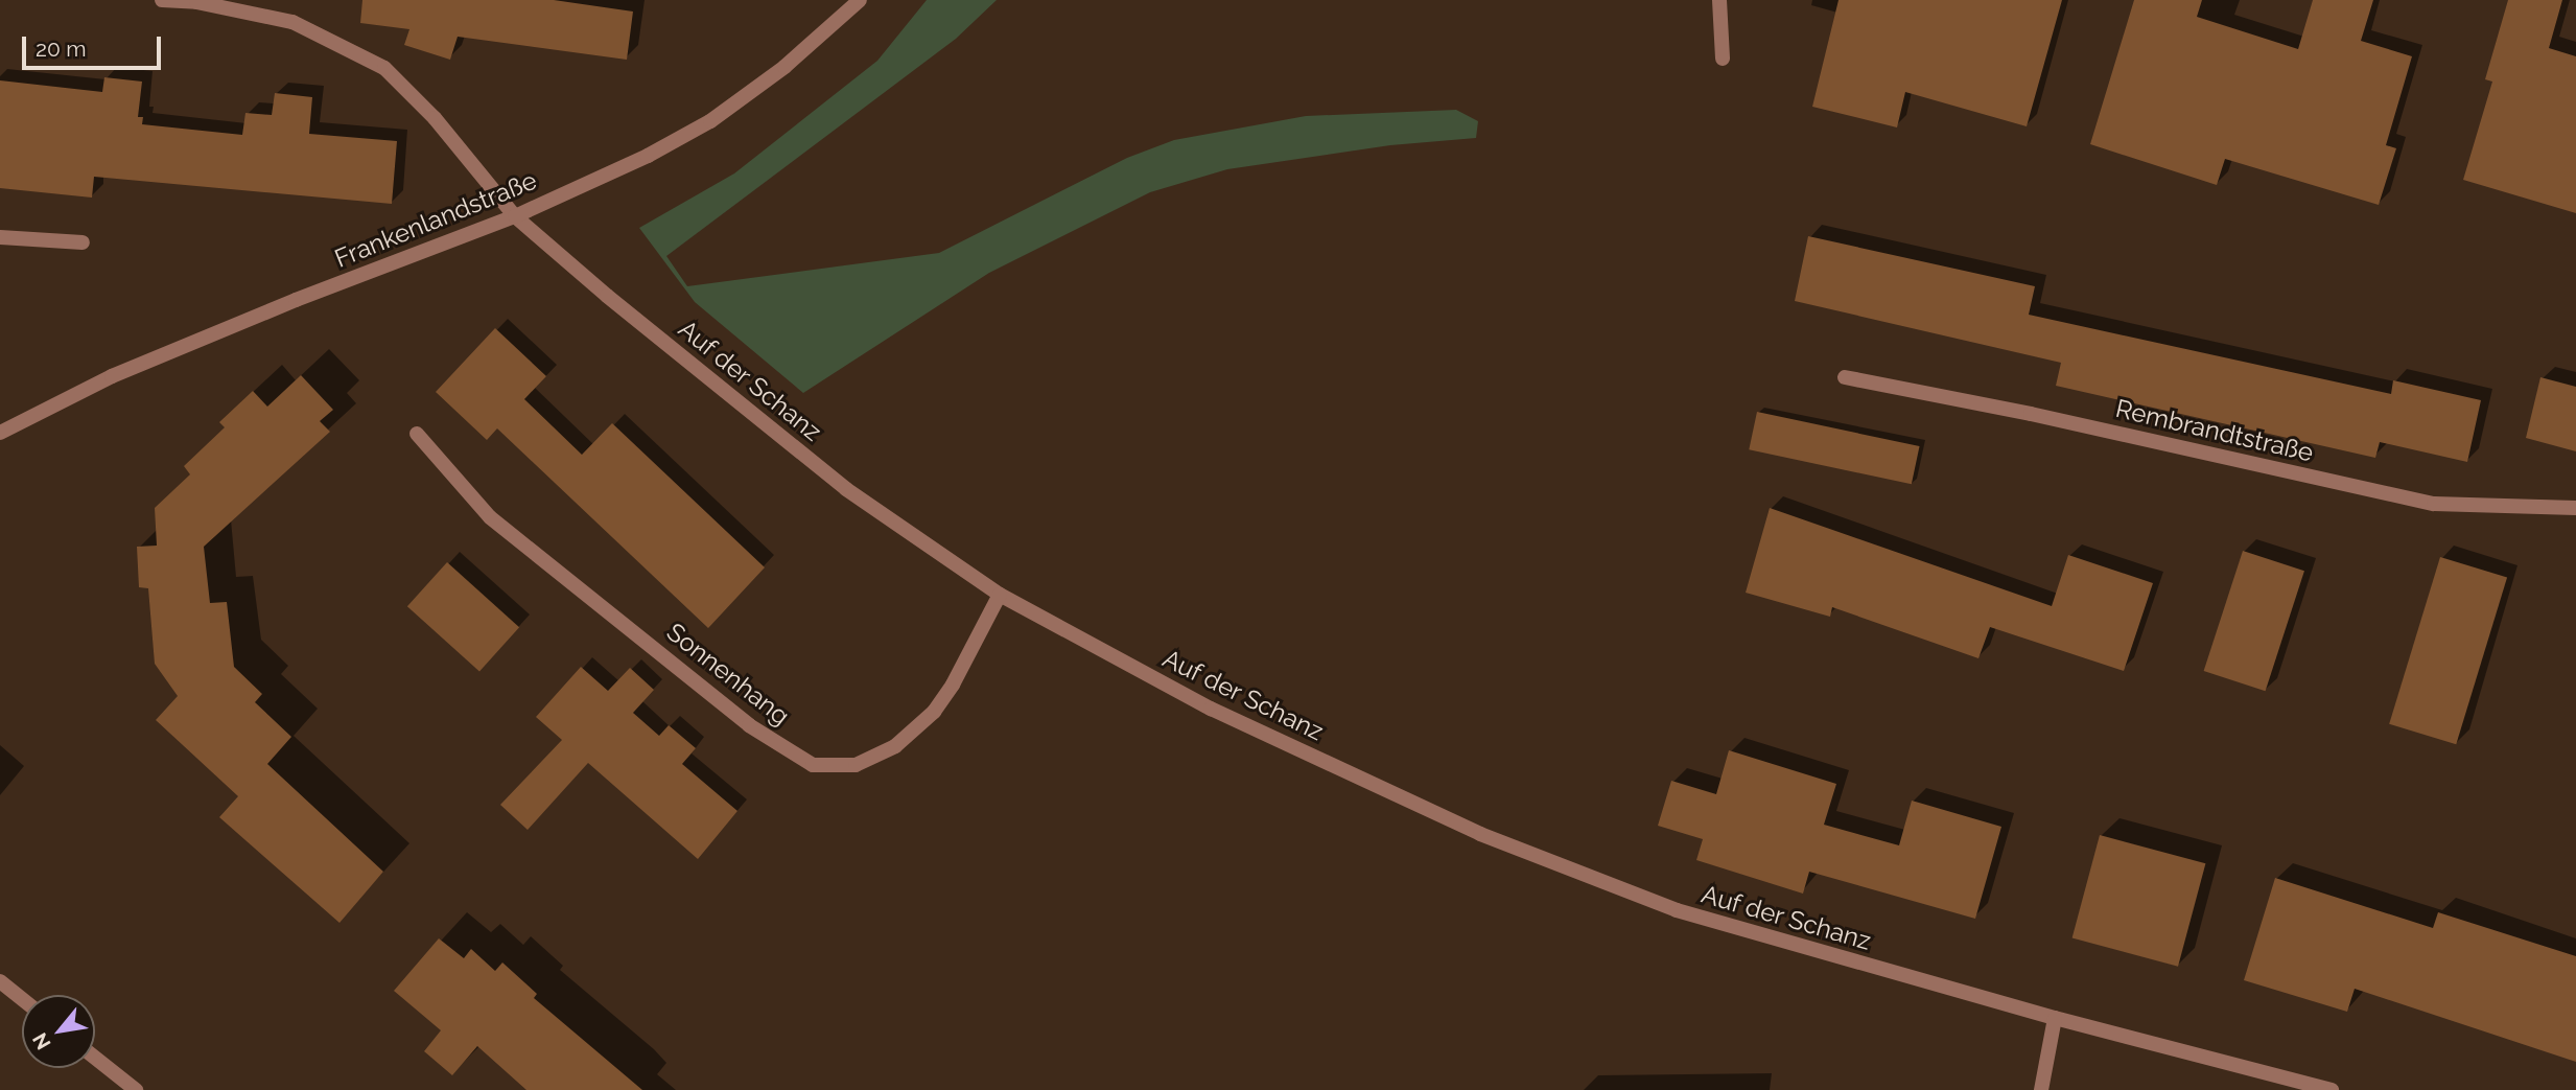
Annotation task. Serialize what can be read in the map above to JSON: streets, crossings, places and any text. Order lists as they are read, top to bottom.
{
  "streets": {
    "street": [
      "Frankenlandstraße",
      "Auf der Schanz",
      "Rembrandtstraße",
      "Sonnenhang"
    ]
  },
  "crossings": [
    ["Frankenlandstraße", "Auf der Schanz"],
    ["Auf der Schanz", "Sonnenhang"]
  ],
  "scale_bar": "20 m",
  "north": "bottom left"
}
